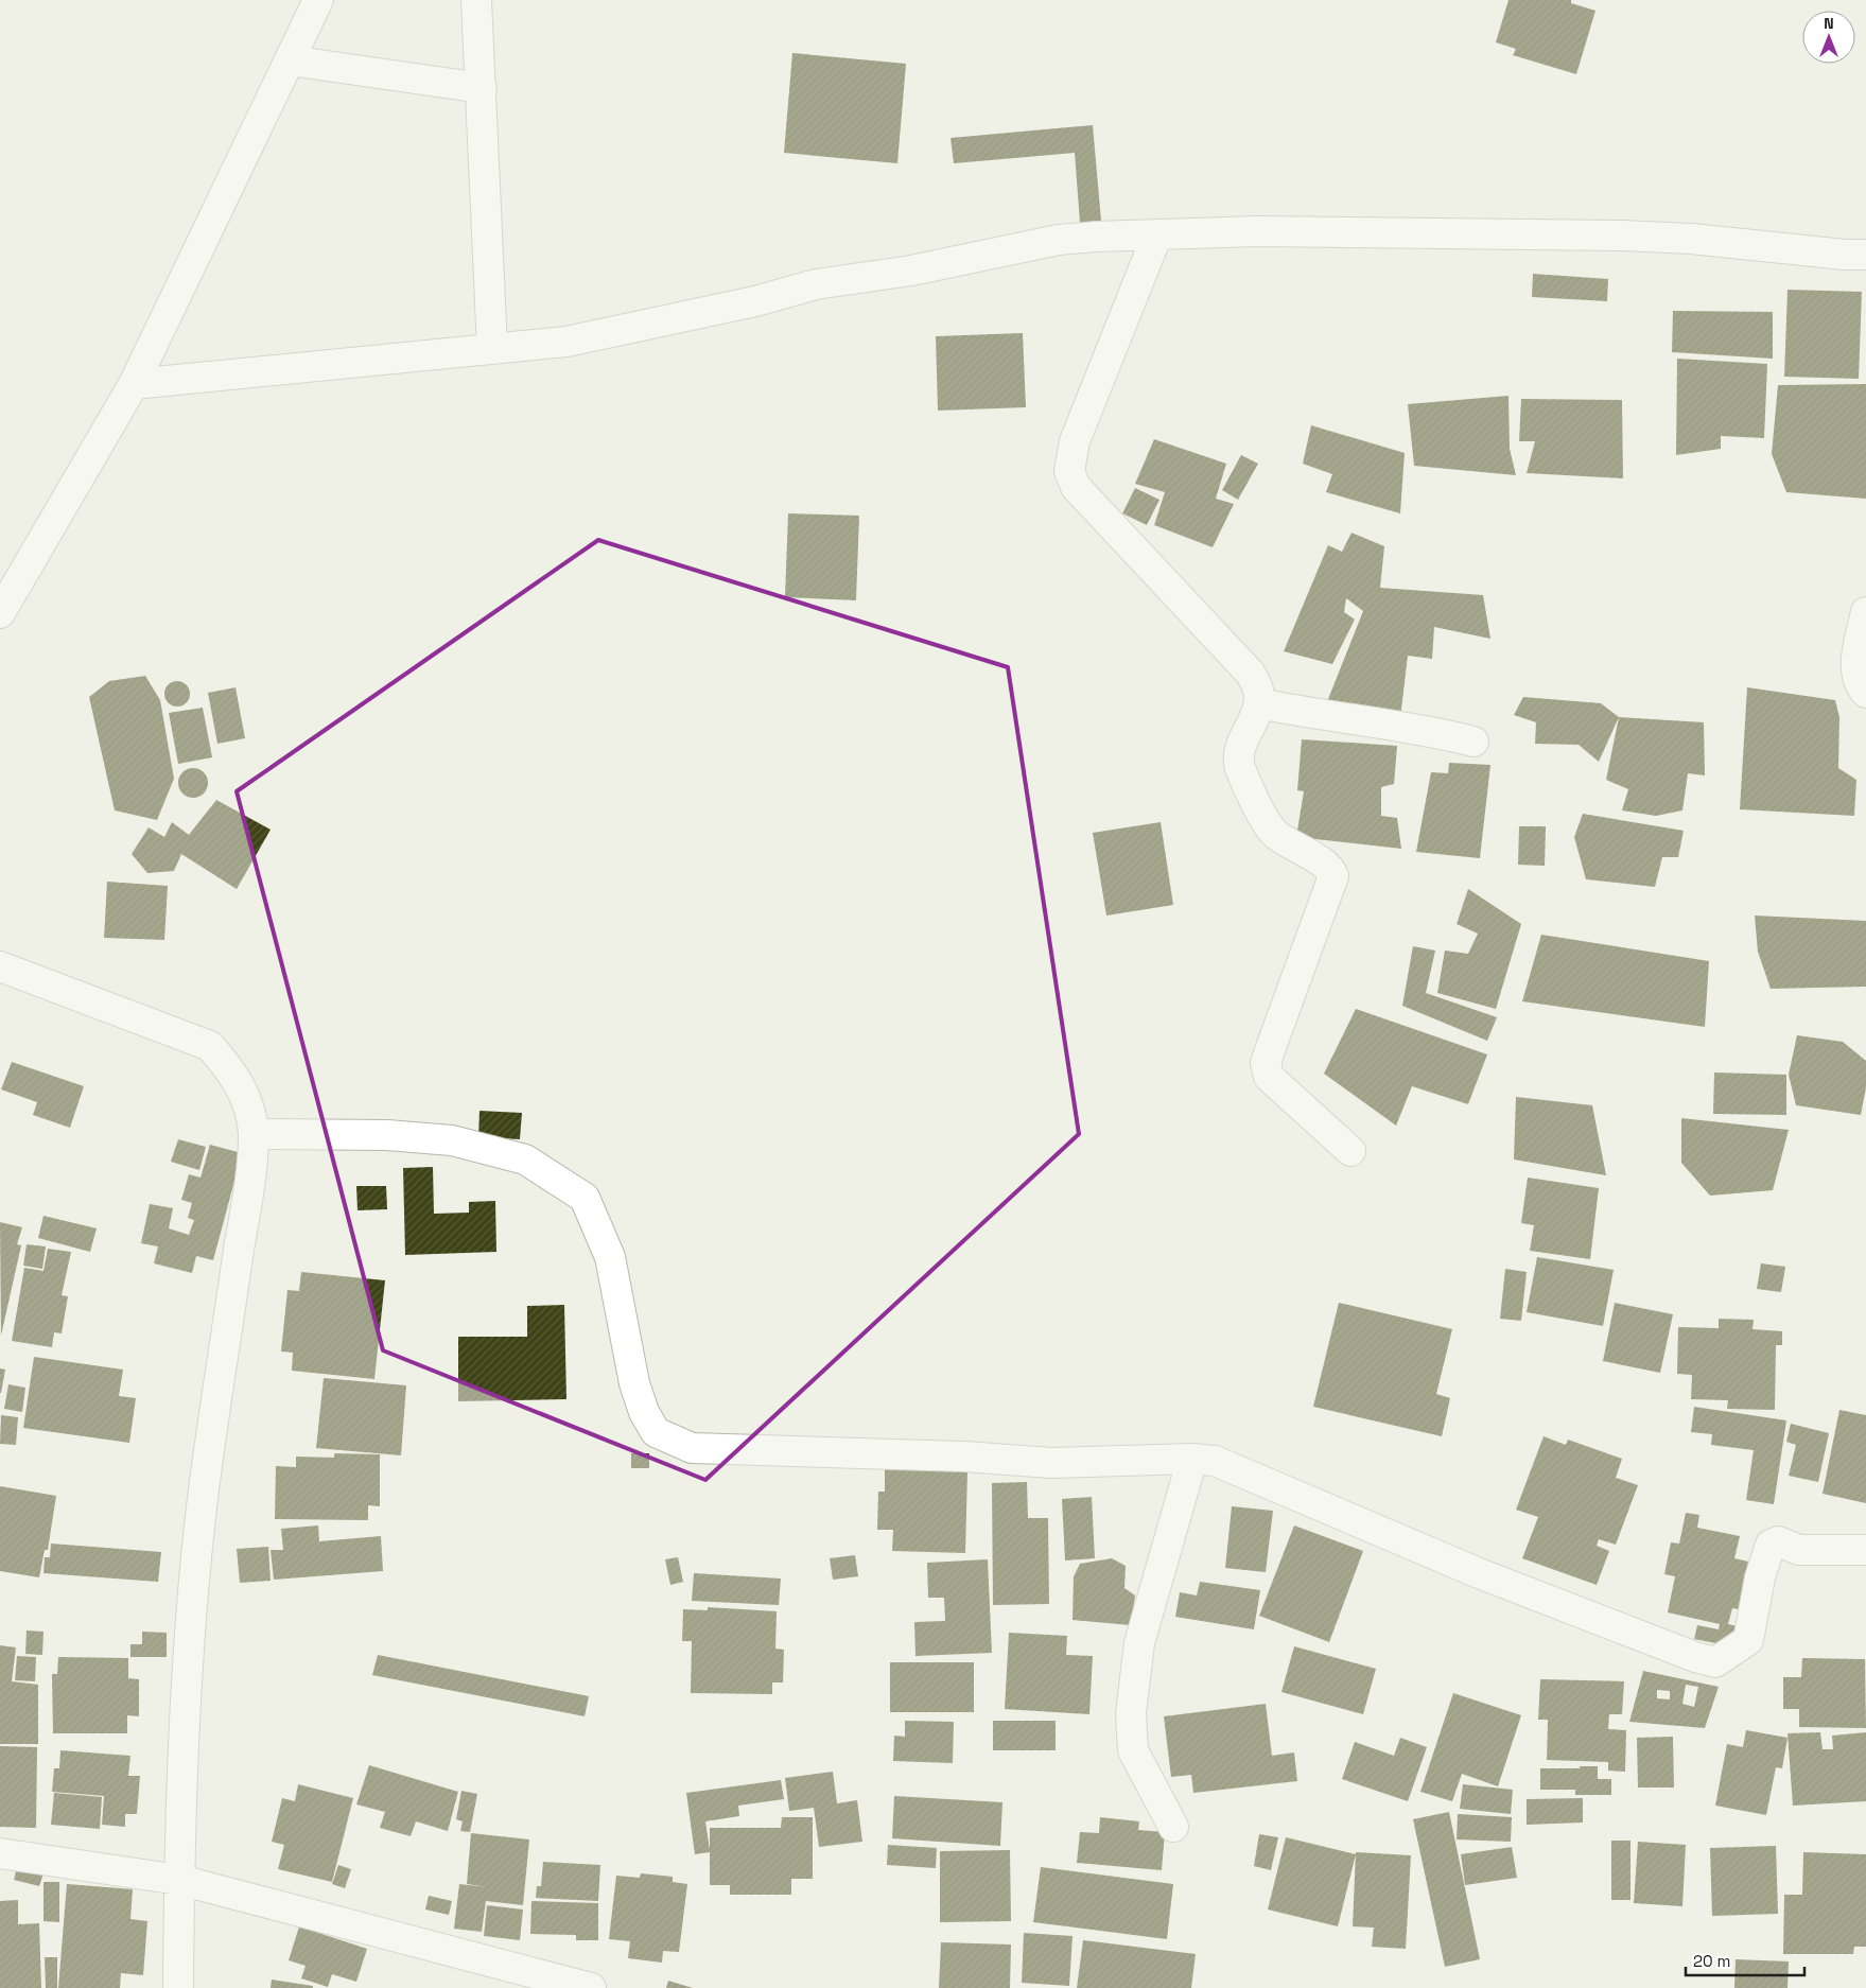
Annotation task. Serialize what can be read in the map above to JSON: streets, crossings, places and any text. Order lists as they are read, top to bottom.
{
  "scale_bar": "20 m",
  "north": "top"
}
